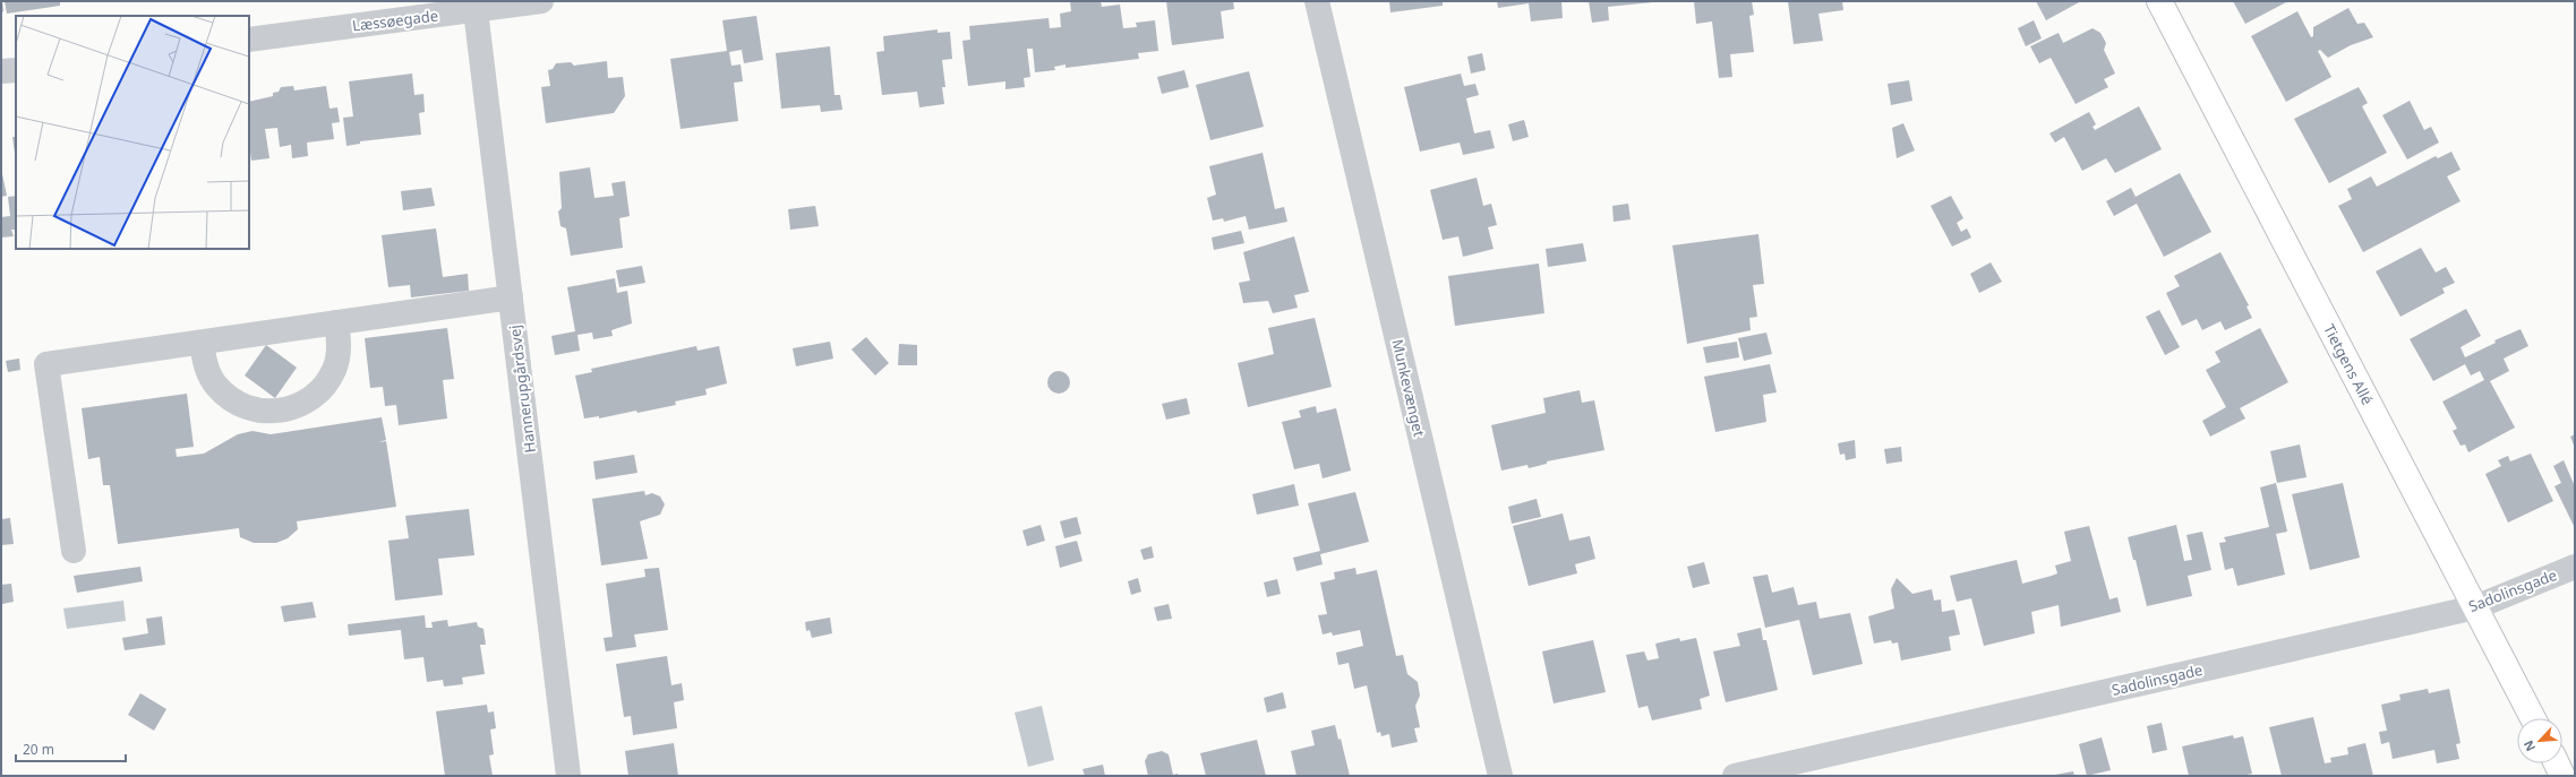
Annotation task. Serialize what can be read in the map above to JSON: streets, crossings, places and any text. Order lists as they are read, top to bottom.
{
  "streets": {
    "main road": ["Tietgens Allé"],
    "street": [
      "Læssøegade",
      "Munkevænget",
      "Hannerupgårdsvej",
      "Sadolinsgade"
    ]
  },
  "crossings": [
    ["Læssøegade", "Hannerupgårdsvej"],
    ["Tietgens Allé", "Sadolinsgade"]
  ],
  "scale_bar": "20 m",
  "north": "bottom left"
}
